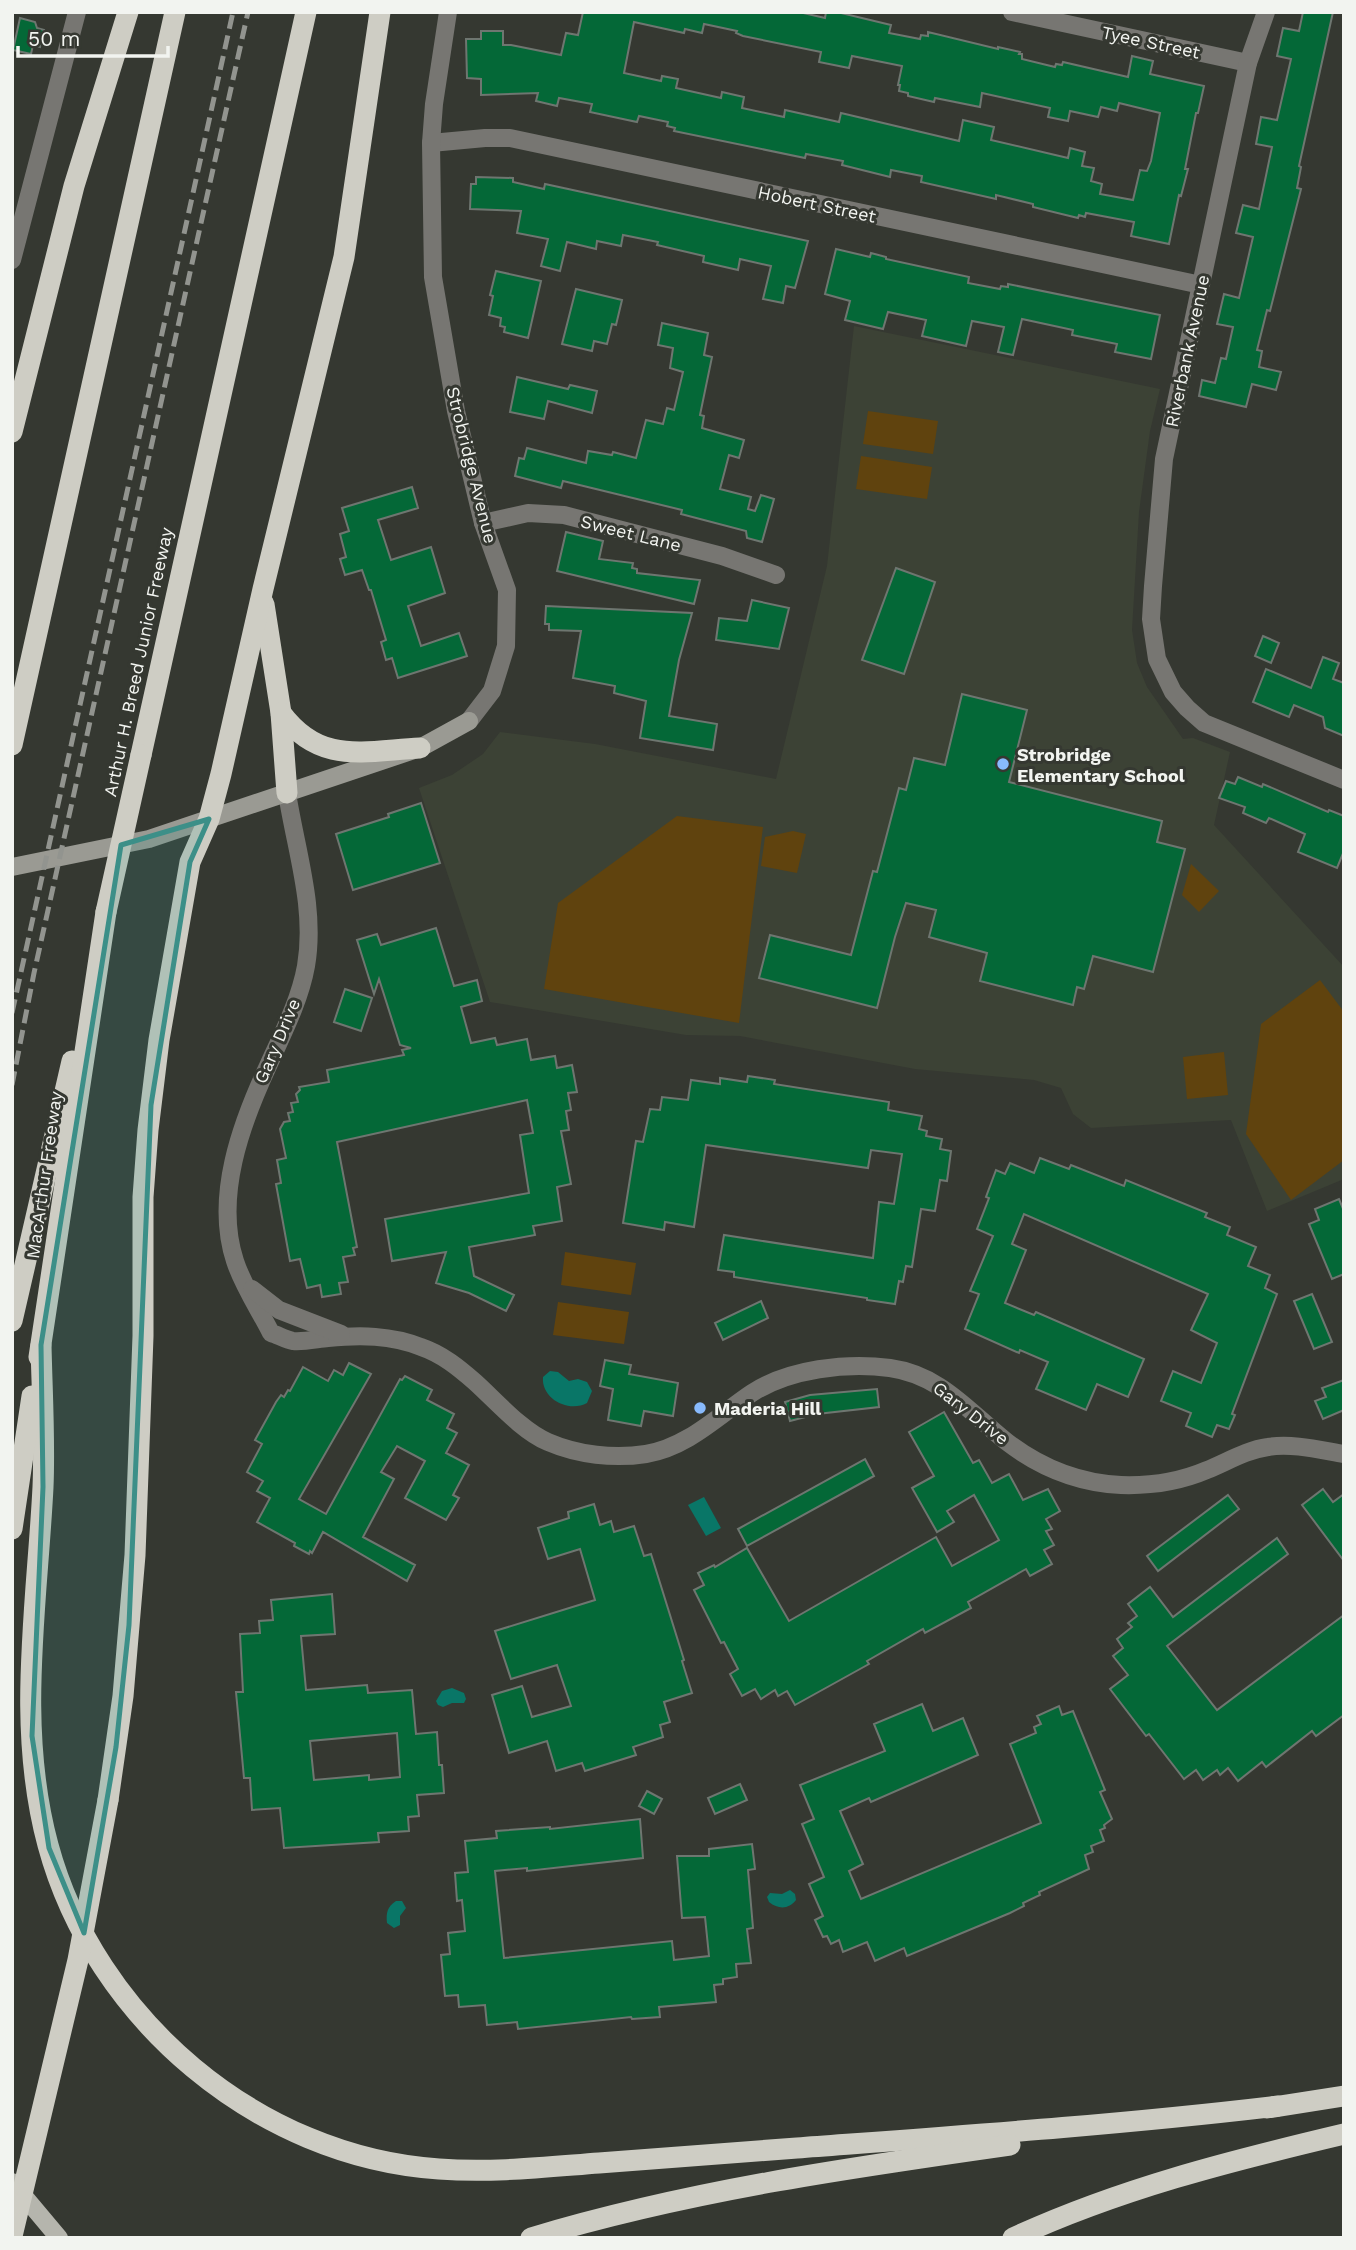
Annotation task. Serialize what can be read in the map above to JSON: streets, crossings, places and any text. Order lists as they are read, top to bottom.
{
  "streets": {
    "highway": ["Arthur H. Breed Junior Freeway", "MacArthur Freeway"],
    "main road": ["Strobridge Avenue"],
    "street": [
      "Tyee Street",
      "Hobert Street",
      "Riverbank Avenue",
      "Sweet Lane",
      "Gary Drive"
    ]
  },
  "crossings": [
    ["Tyee Street", "Riverbank Avenue"],
    ["Hobert Street", "Riverbank Avenue"],
    ["Hobert Street", "Strobridge Avenue"],
    ["Strobridge Avenue", "Sweet Lane"],
    ["Strobridge Avenue", "Gary Drive"],
    ["Arthur H. Breed Junior Freeway", "MacArthur Freeway"]
  ],
  "places": ["Strobridge Elementary School", "Maderia Hill"],
  "scale_bar": "50 m"
}
